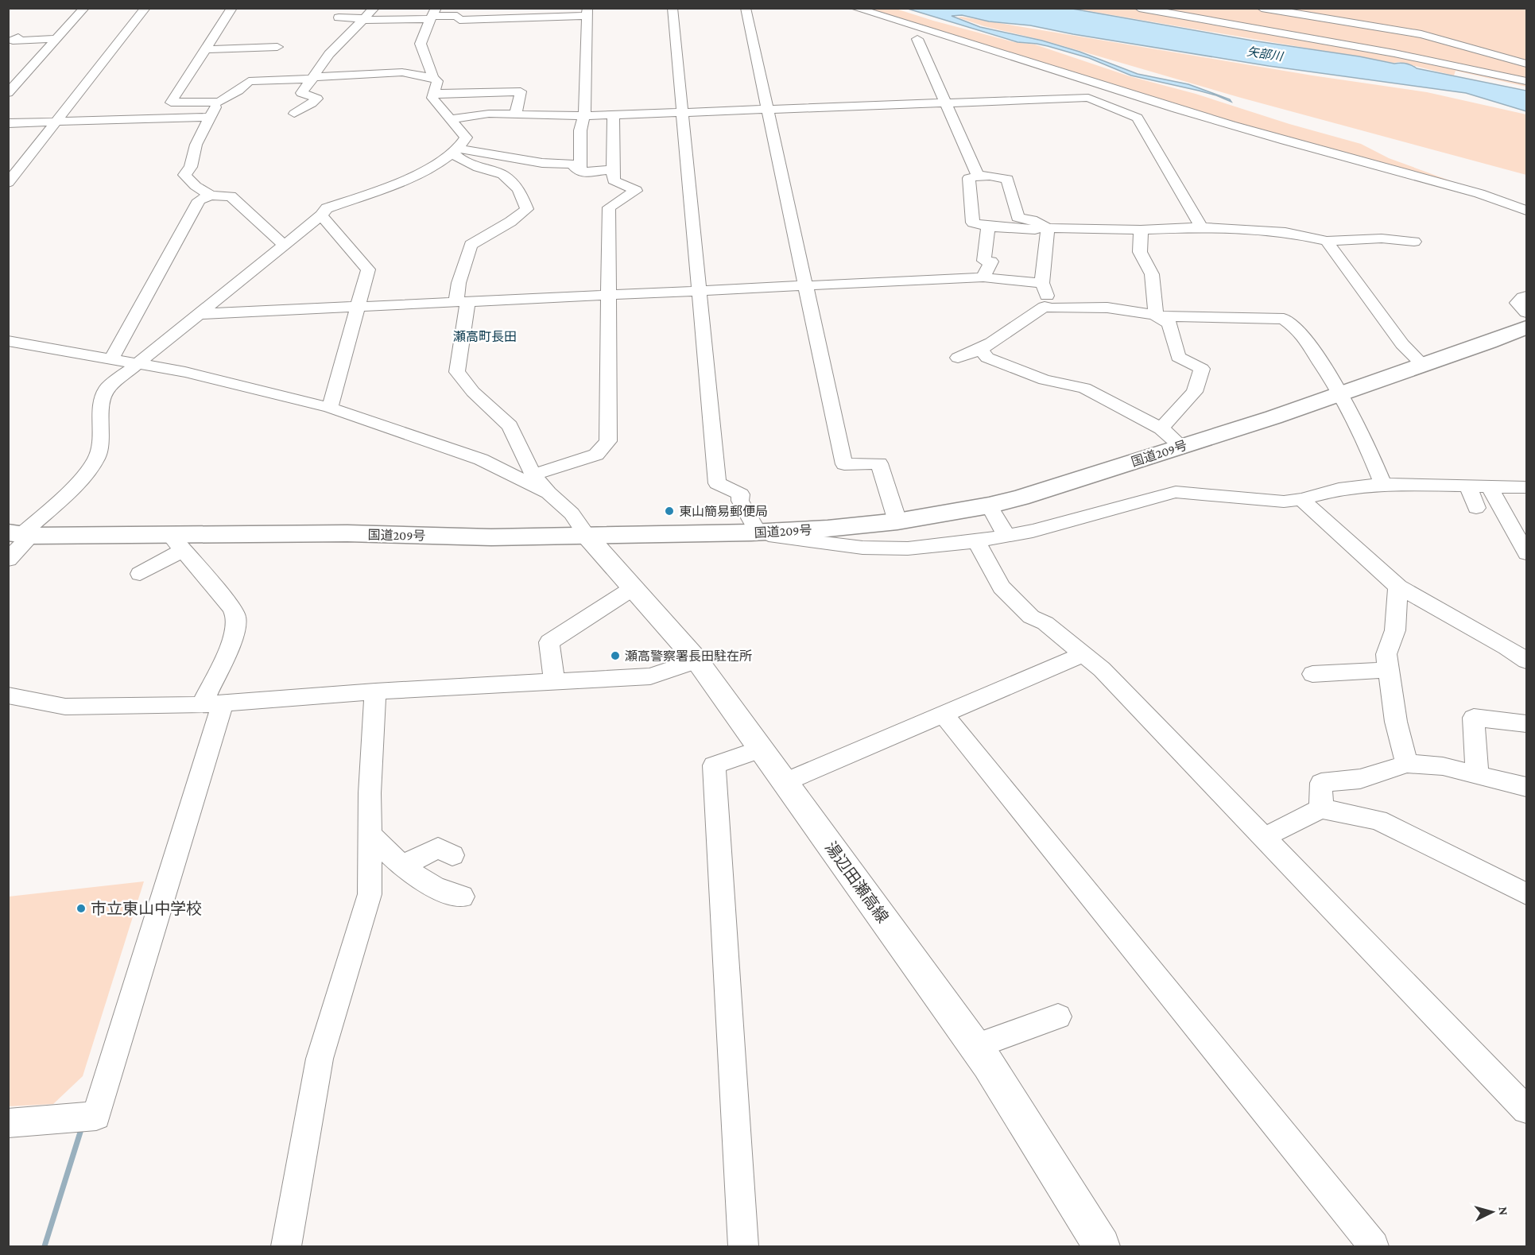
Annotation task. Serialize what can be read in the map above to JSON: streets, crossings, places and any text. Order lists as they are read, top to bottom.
{
  "streets": {
    "highway": ["国道209号"],
    "main road": ["湯辺田瀬高線"]
  },
  "crossings": [
    ["国道209号", "湯辺田瀬高線"]
  ],
  "districts": ["瀬高町長田"],
  "water": ["矢部川"],
  "places": ["東山簡易郵便局", "瀬高警察署長田駐在所", "市立東山中学校"],
  "north": "right"
}
